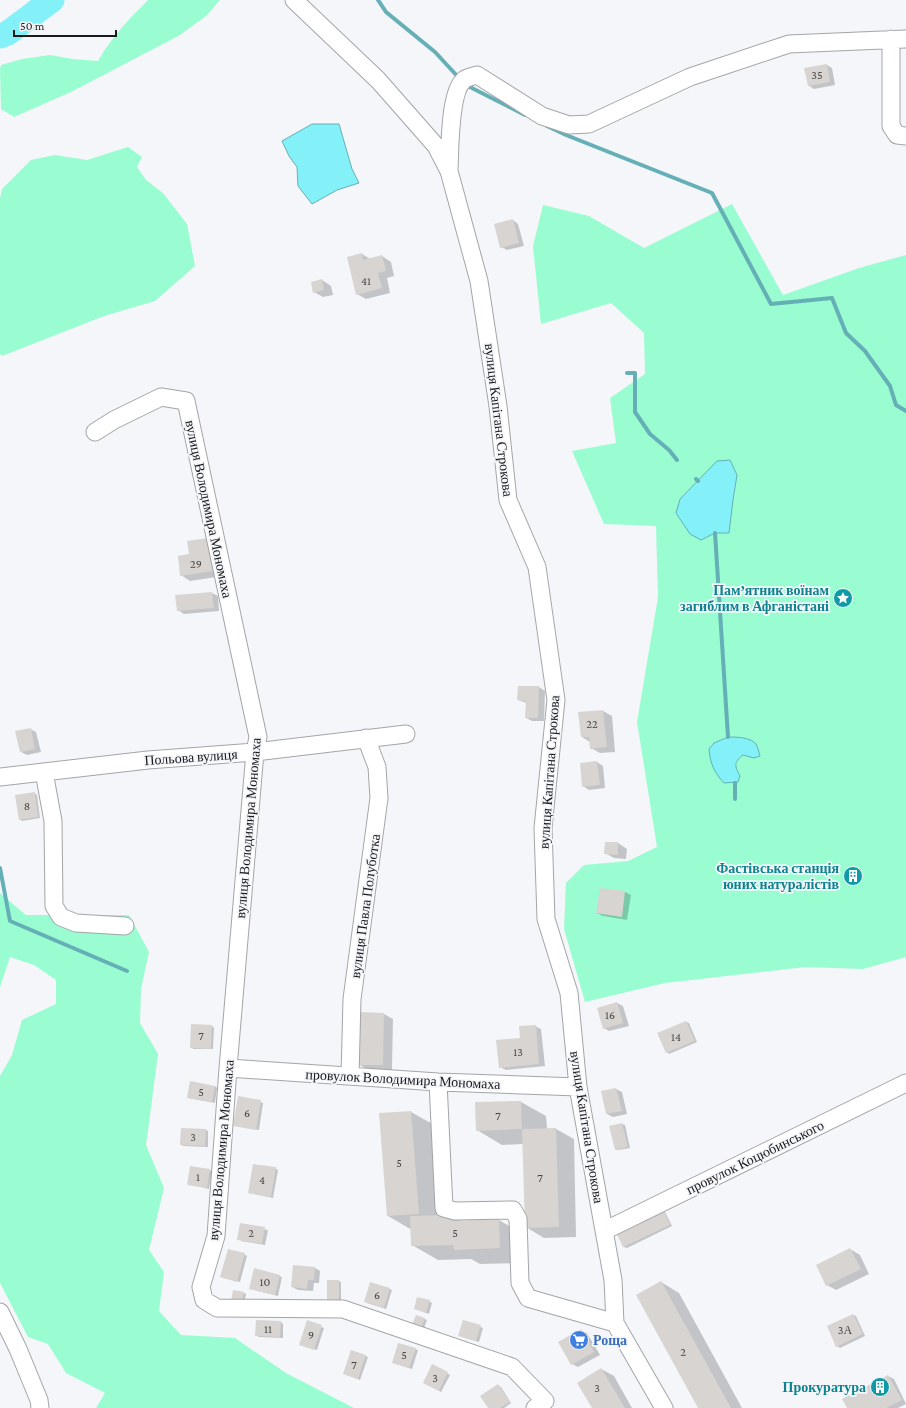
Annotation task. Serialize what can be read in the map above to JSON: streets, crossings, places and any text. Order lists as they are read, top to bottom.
{
  "streets": {
    "street": [
      "вулиця Капітана Строкова",
      "вулиця Володимира Мономаха",
      "Польова вулиця",
      "вулиця Павла Полуботка",
      "провулок Володимира Мономаха",
      "провулок Коцюбинського"
    ]
  },
  "crossings": [
    ["вулиця Капітана Строкова", "провулок Володимира Мономаха"],
    ["вулиця Капітана Строкова", "провулок Коцюбинського"],
    ["вулиця Володимира Мономаха", "Польова вулиця"],
    ["вулиця Володимира Мономаха", "провулок Володимира Мономаха"],
    ["Польова вулиця", "вулиця Павла Полуботка"],
    ["вулиця Павла Полуботка", "провулок Володимира Мономаха"]
  ],
  "places": {
    "place": ["Пам’ятник воїнам загиблим в Афганістані"],
    "building": ["Фастівська станція юних натуралістів", "Прокуратура"],
    "supermarket": ["Роща"]
  },
  "house_numbers": [
    "35",
    "41",
    "29",
    "22",
    "8",
    "16",
    "7",
    "14",
    "13",
    "5",
    "6",
    "7",
    "3",
    "5",
    "1",
    "7",
    "4",
    "2",
    "5",
    "10",
    "6",
    "11",
    "3А",
    "9",
    "2",
    "5",
    "7",
    "3",
    "3"
  ],
  "scale_bar": "50 m"
}
